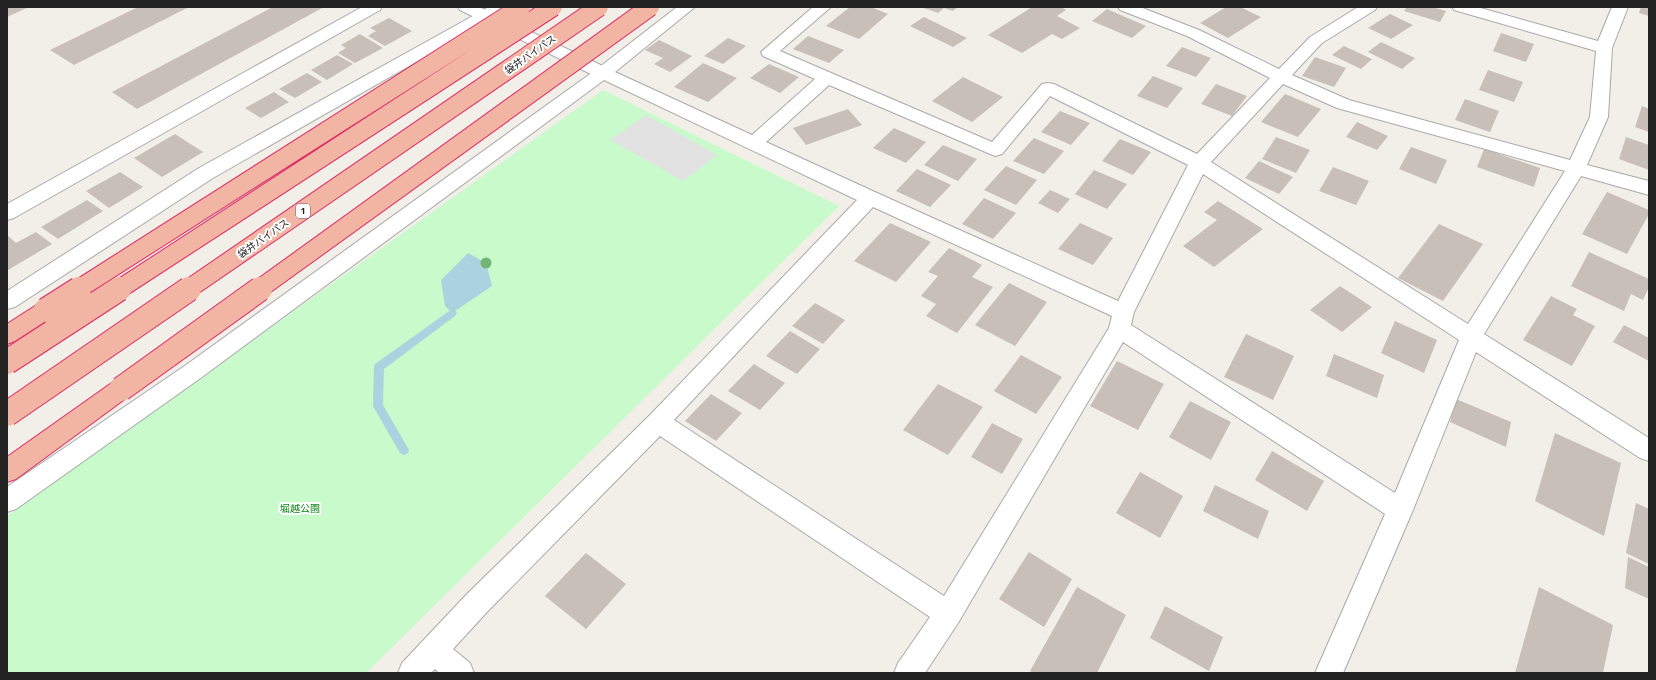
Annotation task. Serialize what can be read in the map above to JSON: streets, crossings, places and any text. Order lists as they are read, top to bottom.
{
  "streets": {
    "highway": ["袋井バイパス", "1"]
  },
  "parks": ["堀越公園"]
}
